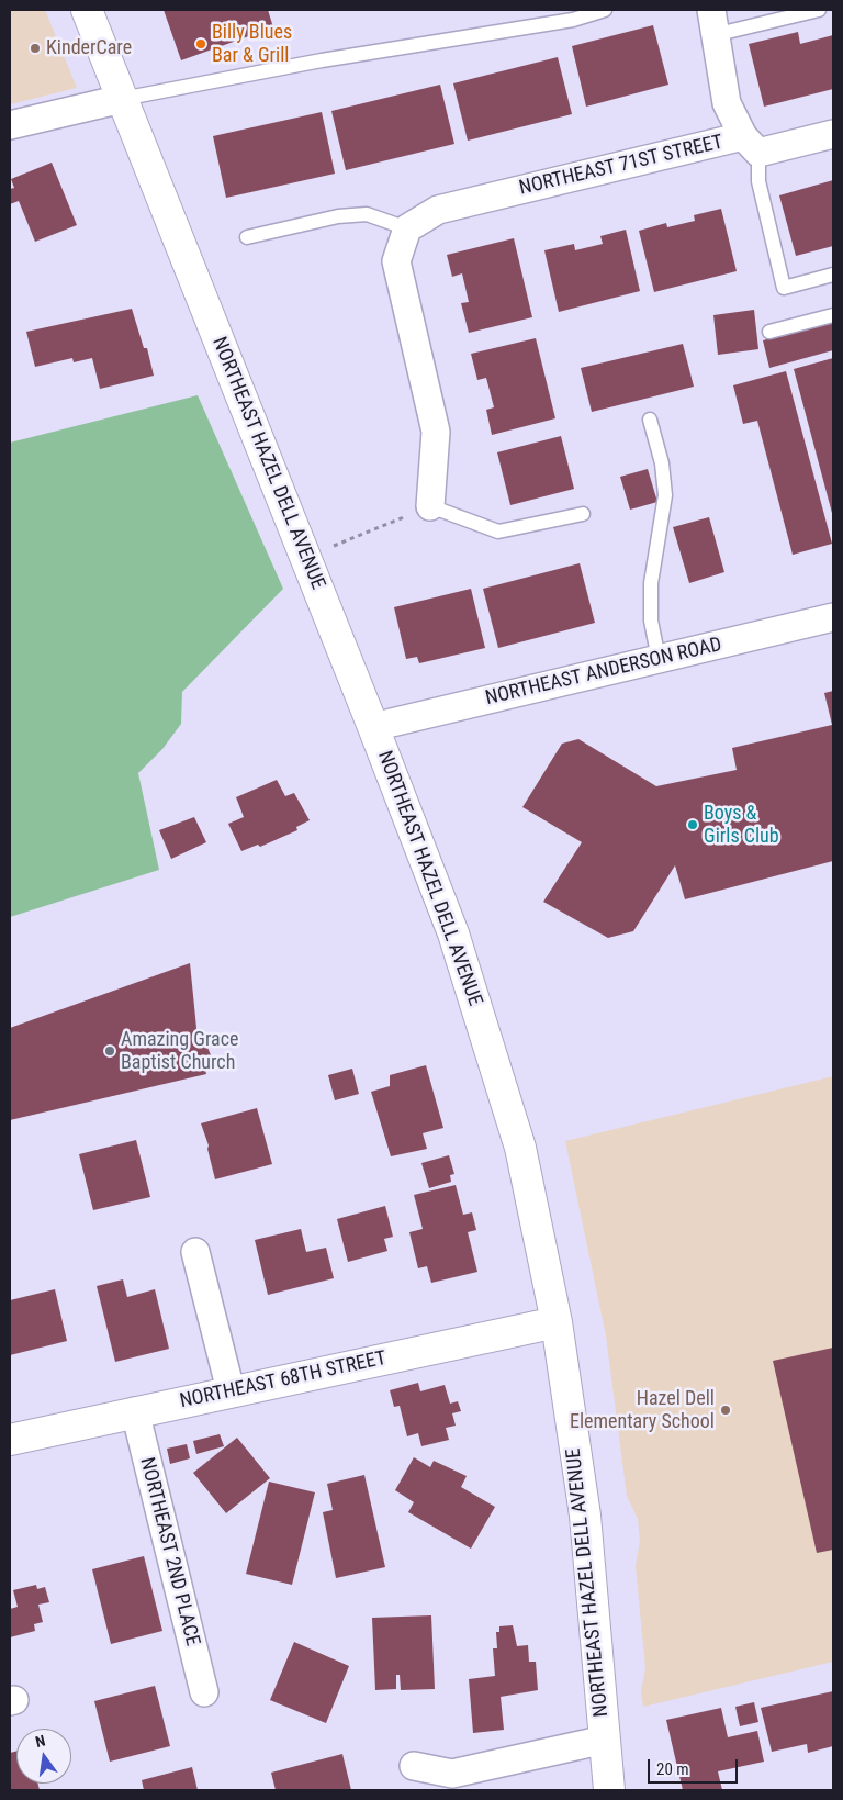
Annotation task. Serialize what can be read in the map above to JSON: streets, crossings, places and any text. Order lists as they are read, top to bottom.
{
  "streets": {
    "main road": ["NORTHEAST HAZEL DELL AVENUE", "NORTHEAST 68TH STREET"],
    "street": ["NORTHEAST 71ST STREET", "NORTHEAST ANDERSON ROAD", "NORTHEAST 2ND PLACE"]
  },
  "crossings": [
    ["NORTHEAST HAZEL DELL AVENUE", "NORTHEAST ANDERSON ROAD"],
    ["NORTHEAST HAZEL DELL AVENUE", "NORTHEAST 68TH STREET"],
    ["NORTHEAST 68TH STREET", "NORTHEAST 2ND PLACE"]
  ],
  "places": [
    "Billy Blues Bar & Grill",
    "KinderCare",
    "Boys & Girls Club",
    "Amazing Grace Baptist Church",
    "Hazel Dell Elementary School"
  ],
  "scale_bar": "20 m",
  "north": "top"
}
